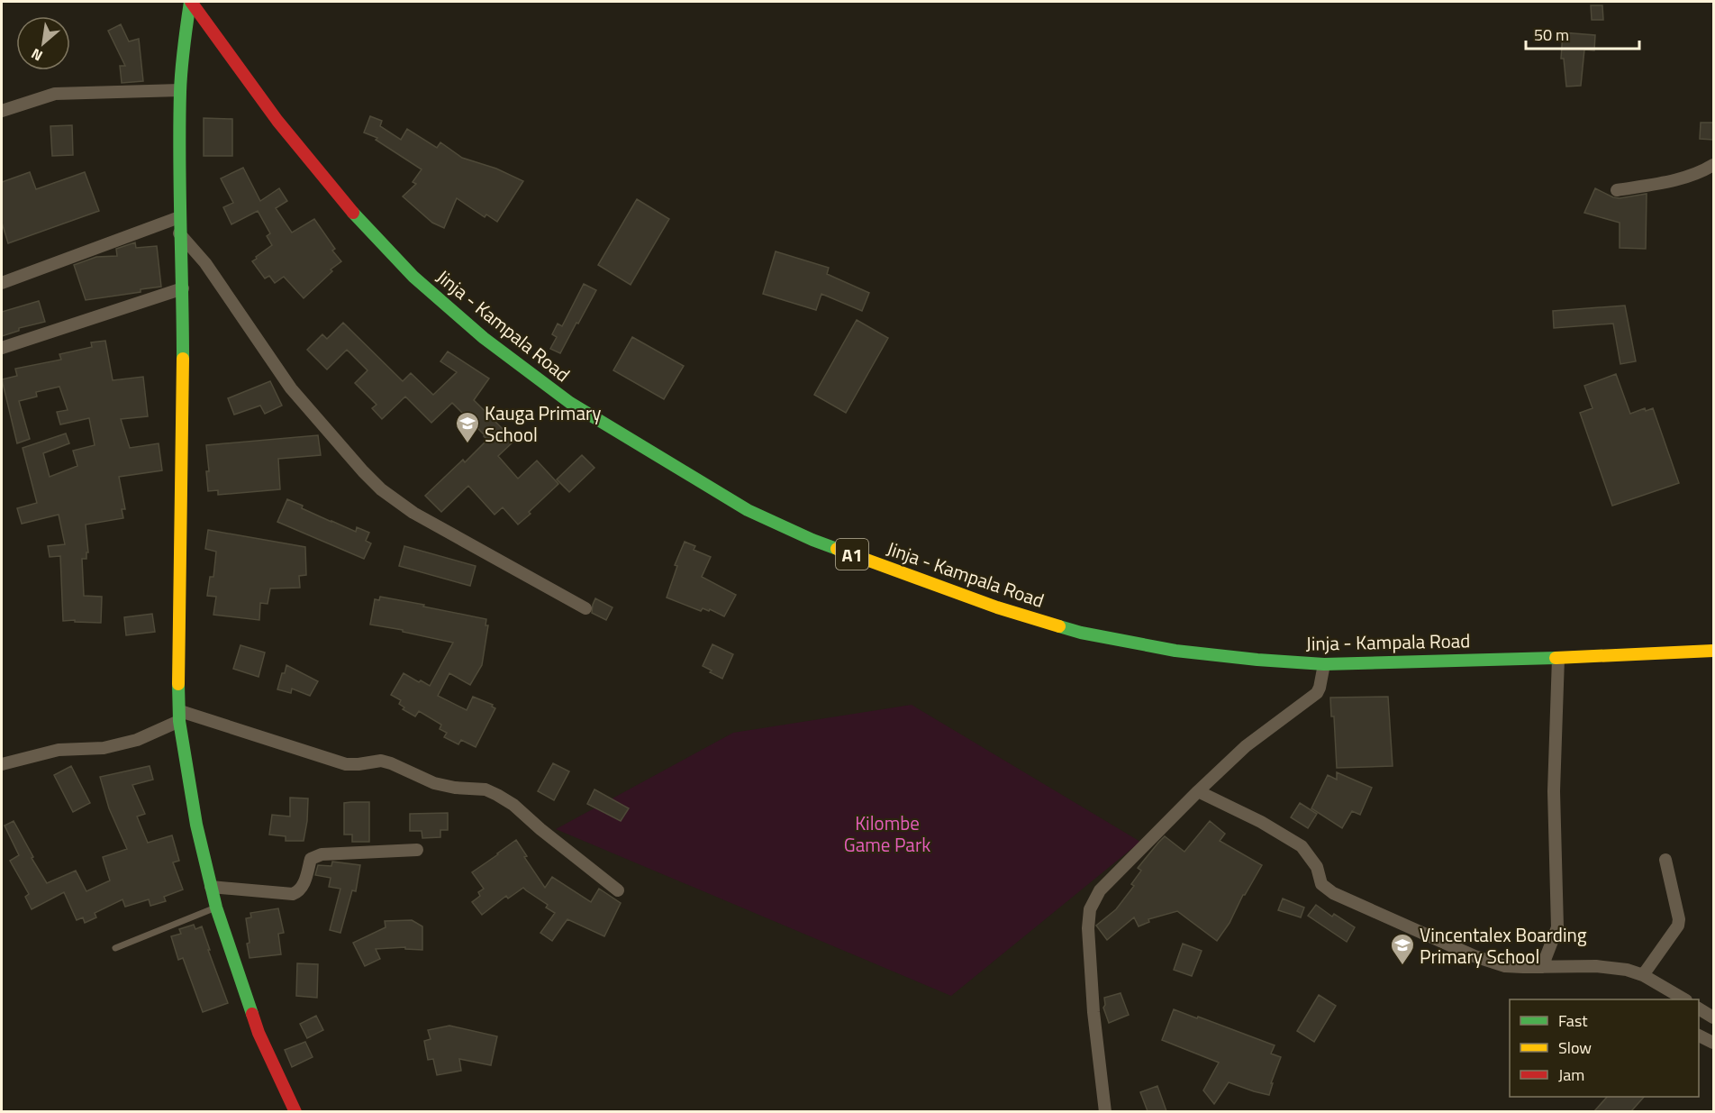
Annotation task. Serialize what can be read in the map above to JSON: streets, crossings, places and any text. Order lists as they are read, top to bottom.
{
  "streets": {
    "main road": ["Jinja - Kampala Road", "A1"]
  },
  "parks": ["Kilombe Game Park"],
  "places": {
    "school or university": ["Kauga Primary School", "Vincentalex Boarding Primary School"]
  },
  "legend": ["Fast", "Slow", "Jam"],
  "scale_bar": "50 m",
  "north": "bottom left"
}
